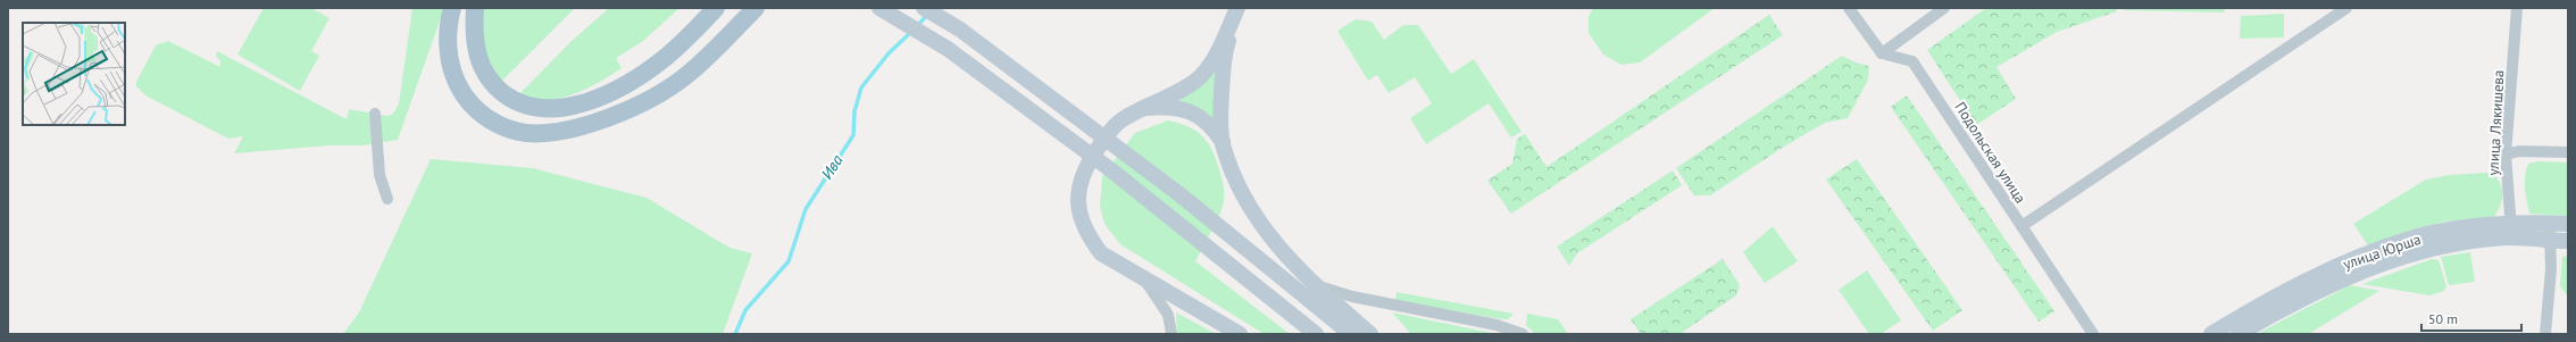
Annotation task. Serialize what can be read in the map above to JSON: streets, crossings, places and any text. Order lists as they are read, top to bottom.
{
  "streets": {
    "main road": ["улица Юрша"],
    "street": ["улица Лякишева", "Подольская улица"]
  },
  "crossings": [
    ["улица Лякишева", "улица Юрша"]
  ],
  "water": ["Ива"],
  "scale_bar": "50 m"
}
